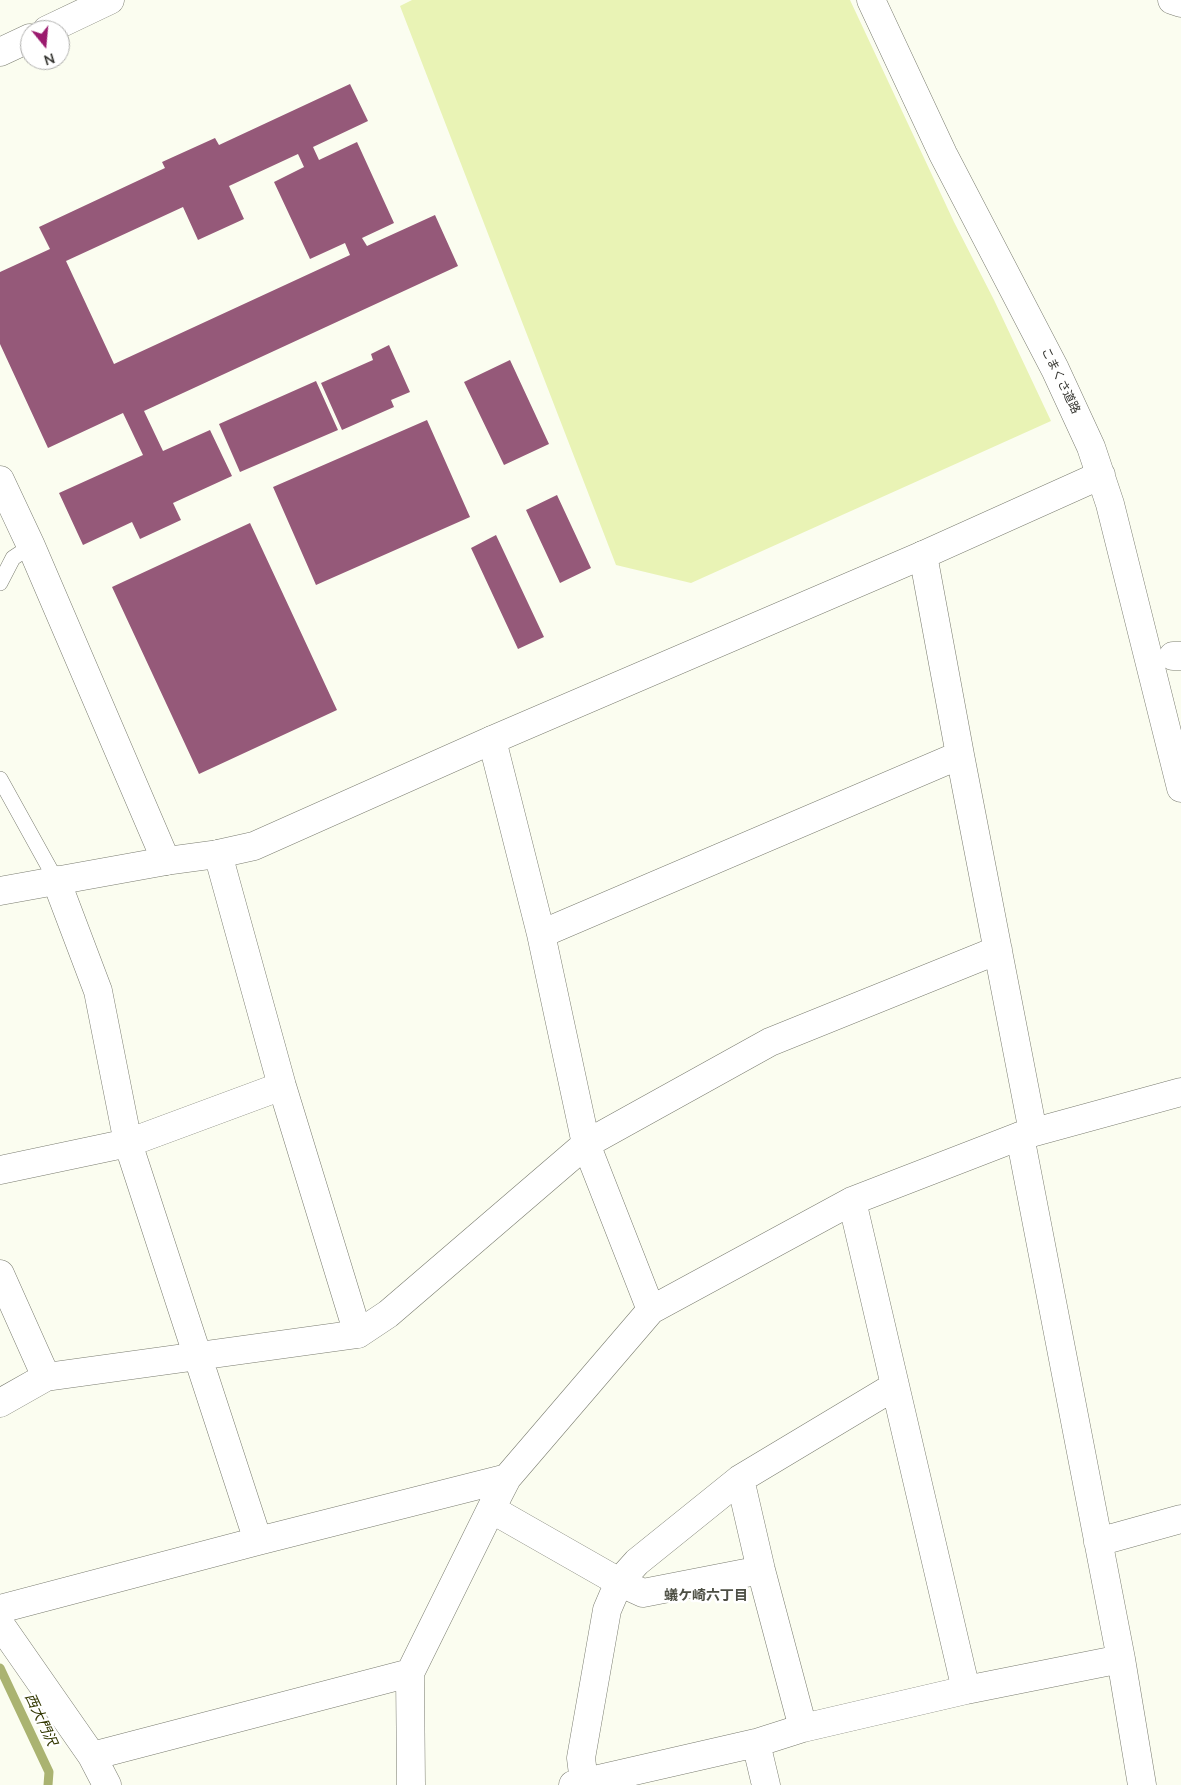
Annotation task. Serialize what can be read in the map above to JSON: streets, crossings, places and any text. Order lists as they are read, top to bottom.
{
  "streets": {
    "street": ["こまくさ道路"]
  },
  "districts": ["蟻ケ崎六丁目"],
  "water": ["西大門沢"],
  "north": "bottom"
}
